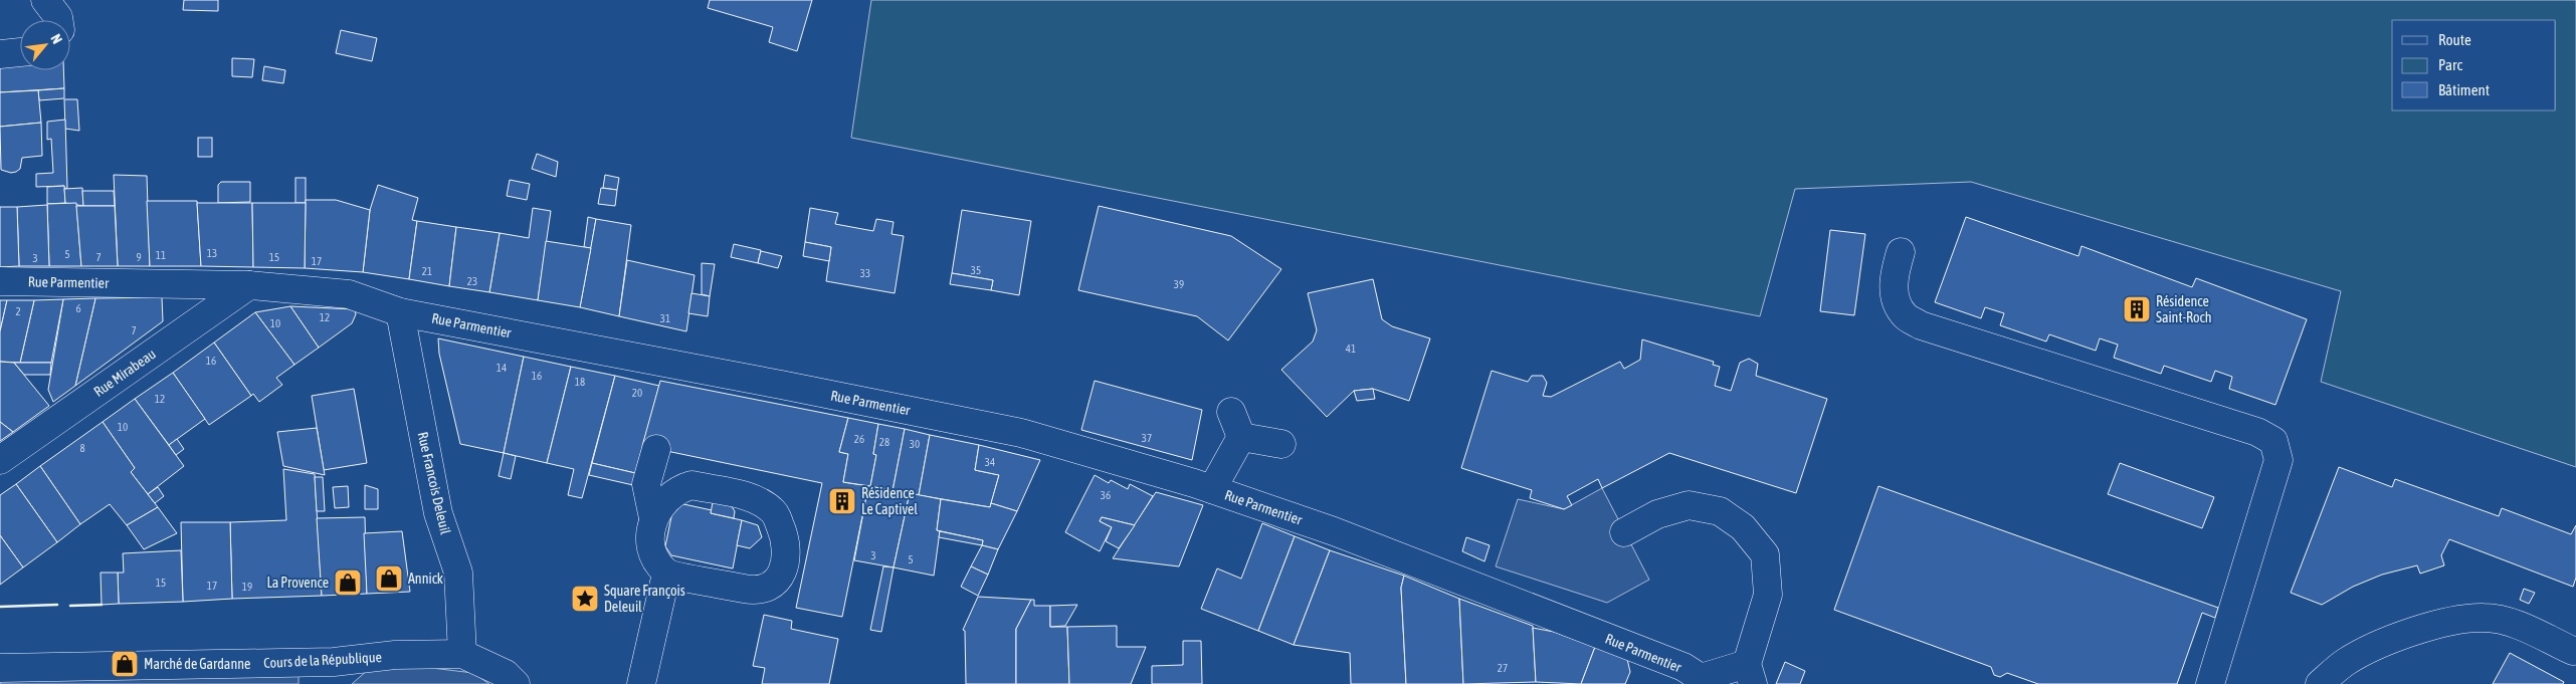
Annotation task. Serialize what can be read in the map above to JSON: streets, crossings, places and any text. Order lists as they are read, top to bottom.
{
  "streets": {
    "street": [
      "Rue Parmentier",
      "Rue Mirabeau",
      "Rue Francois Deleuil",
      "Cours de la République"
    ]
  },
  "crossings": [
    ["Rue Parmentier", "Rue Mirabeau"],
    ["Rue Parmentier", "Rue Francois Deleuil"],
    ["Rue Francois Deleuil", "Cours de la République"]
  ],
  "places": {
    "building": ["Résidence Saint-Roch", "Résidence Le Captivel"],
    "shop": ["Annick", "La Provence", "Marché de Gardanne"],
    "place": ["Square François Deleuil"]
  },
  "house_numbers": [
    "13",
    "5",
    "11",
    "7",
    "9",
    "15",
    "3",
    "17",
    "35",
    "21",
    "33",
    "23",
    "39",
    "6",
    "2",
    "12",
    "31",
    "10",
    "7",
    "41",
    "16",
    "14",
    "16",
    "18",
    "20",
    "12",
    "10",
    "37",
    "26",
    "28",
    "30",
    "8",
    "34",
    "36",
    "3",
    "5",
    "15",
    "17",
    "19",
    "27"
  ],
  "legend": ["Route", "Parc", "Bâtiment"],
  "north": "top right"
}
